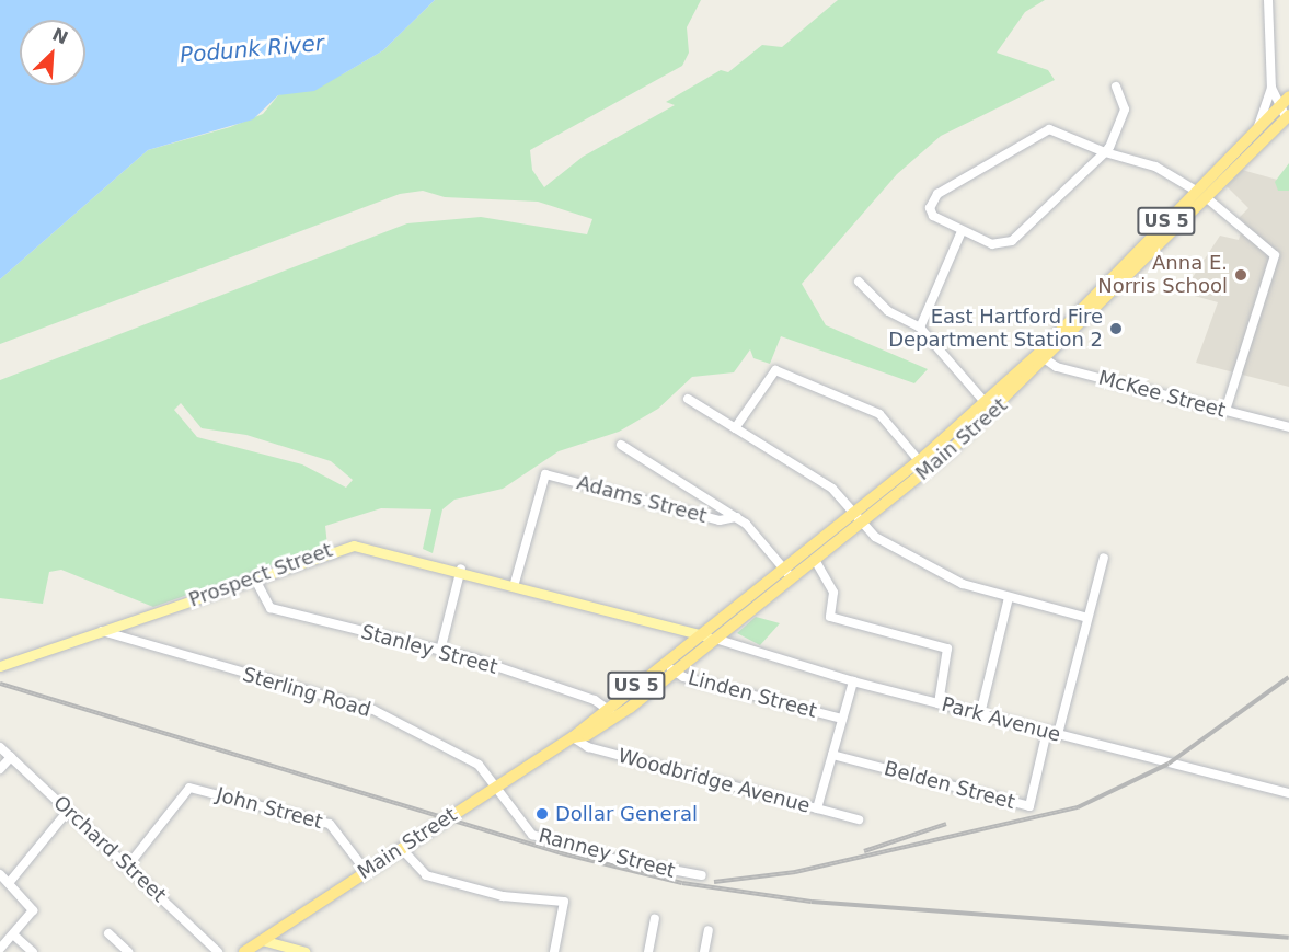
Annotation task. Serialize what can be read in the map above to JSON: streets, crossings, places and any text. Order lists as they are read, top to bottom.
{
  "streets": {
    "highway": ["US 5", "Main Street"],
    "main road": ["Prospect Street"],
    "street": [
      "McKee Street",
      "Adams Street",
      "Stanley Street",
      "Sterling Road",
      "Linden Street",
      "Park Avenue",
      "Woodbridge Avenue",
      "Belden Street",
      "John Street",
      "Orchard Street",
      "Ranney Street"
    ]
  },
  "crossings": [
    ["US 5", "Main Street"],
    ["McKee Street", "Main Street"],
    ["Main Street", "Prospect Street"],
    ["Main Street", "Stanley Street"],
    ["Main Street", "Sterling Road"],
    ["Main Street", "Linden Street"],
    ["Main Street", "Park Avenue"],
    ["Main Street", "Woodbridge Avenue"],
    ["Main Street", "John Street"],
    ["Main Street", "Ranney Street"],
    ["Adams Street", "Prospect Street"],
    ["Prospect Street", "Stanley Street"],
    ["Prospect Street", "Sterling Road"],
    ["Prospect Street", "Park Avenue"],
    ["Sterling Road", "Ranney Street"],
    ["Park Avenue", "Belden Street"],
    ["John Street", "Orchard Street"]
  ],
  "water": ["Podunk River"],
  "places": ["Anna E. Norris School", "East Hartford Fire Department Station 2", "Dollar General"],
  "north": "top right"
}
